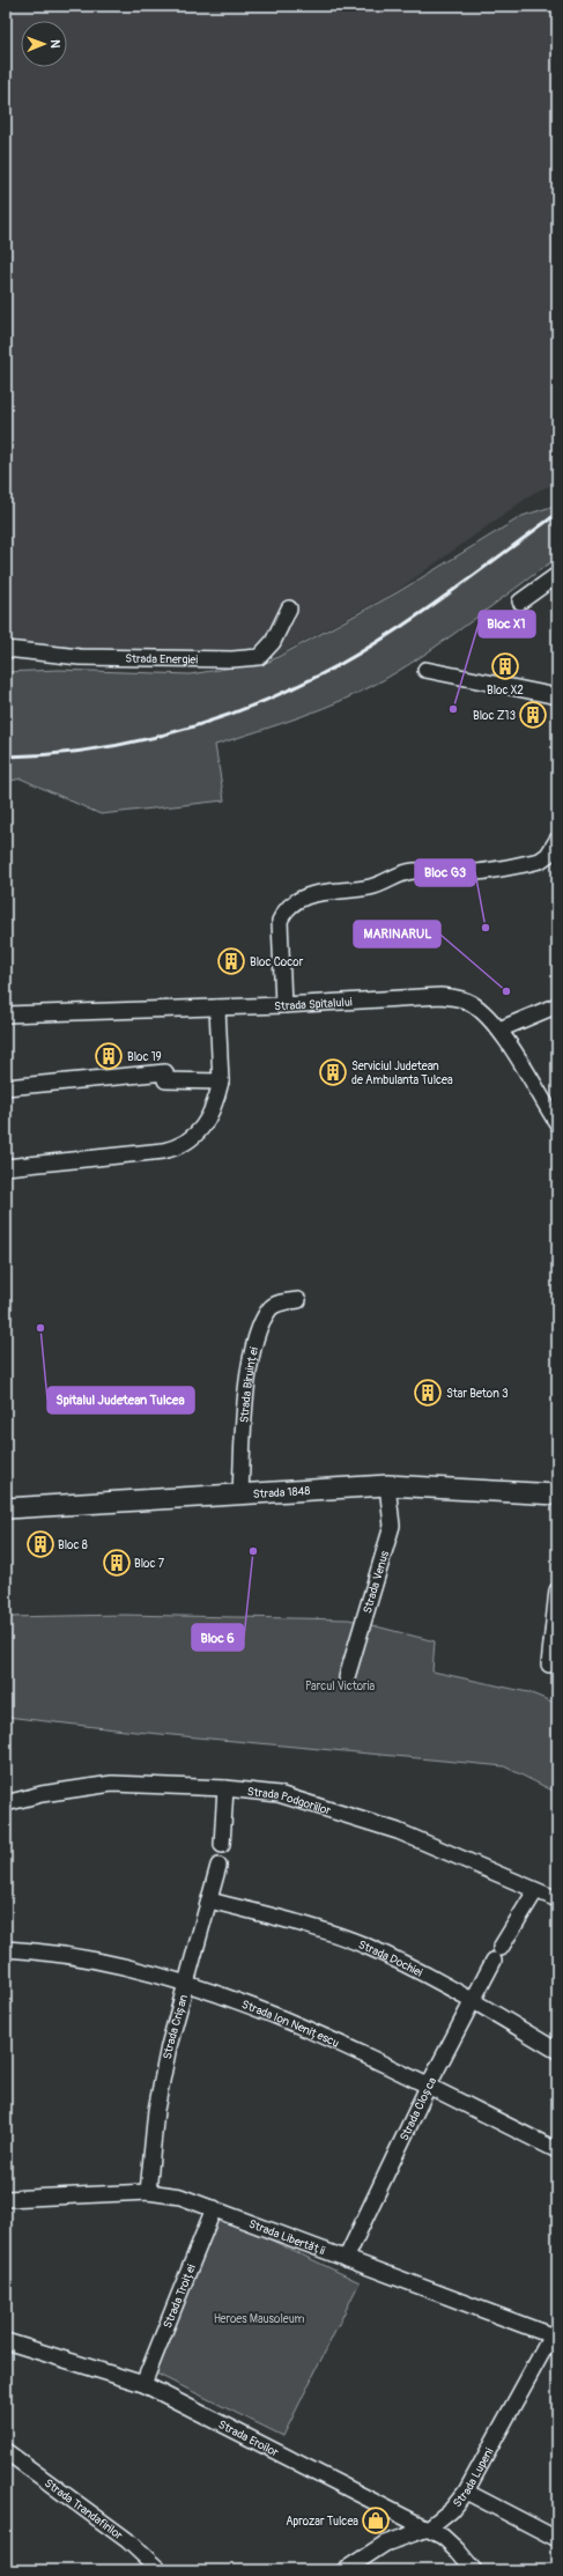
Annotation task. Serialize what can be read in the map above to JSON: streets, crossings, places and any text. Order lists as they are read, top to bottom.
{
  "streets": {
    "main road": ["Strada 1848"],
    "street": [
      "Strada Energiei",
      "Strada Spitalului",
      "Strada Biruinței",
      "Strada Venus",
      "Strada Podgoriilor",
      "Strada Dochiei",
      "Strada Ion Nenițescu",
      "Strada Crișan",
      "Strada Cloșca",
      "Strada Libertății",
      "Strada Troiței",
      "Strada Eroilor",
      "Strada Lupeni",
      "Strada Trandafirilor"
    ]
  },
  "crossings": [
    ["Strada Biruinței", "Strada 1848"],
    ["Strada 1848", "Strada Venus"],
    ["Strada Podgoriilor", "Strada Cloșca"],
    ["Strada Dochiei", "Strada Crișan"],
    ["Strada Dochiei", "Strada Cloșca"],
    ["Strada Ion Nenițescu", "Strada Crișan"],
    ["Strada Ion Nenițescu", "Strada Cloșca"],
    ["Strada Crișan", "Strada Libertății"],
    ["Strada Cloșca", "Strada Libertății"],
    ["Strada Libertății", "Strada Troiței"],
    ["Strada Libertății", "Strada Lupeni"],
    ["Strada Troiței", "Strada Eroilor"],
    ["Strada Eroilor", "Strada Lupeni"]
  ],
  "parks": ["Parcul Victoria", "Heroes Mausoleum"],
  "places": {
    "building": [
      "Bloc X2",
      "Bloc Z13",
      "Bloc Cocor",
      "Bloc 19",
      "Serviciul Judetean de Ambulanta Tulcea",
      "Star Beton 3",
      "Bloc 8",
      "Bloc 7"
    ],
    "other": [
      "Bloc X1",
      "Bloc G3",
      "MARINARUL",
      "Spitalul Judetean Tulcea",
      "Bloc 6"
    ],
    "shop": ["Aprozar Tulcea"]
  },
  "north": "right"
}
